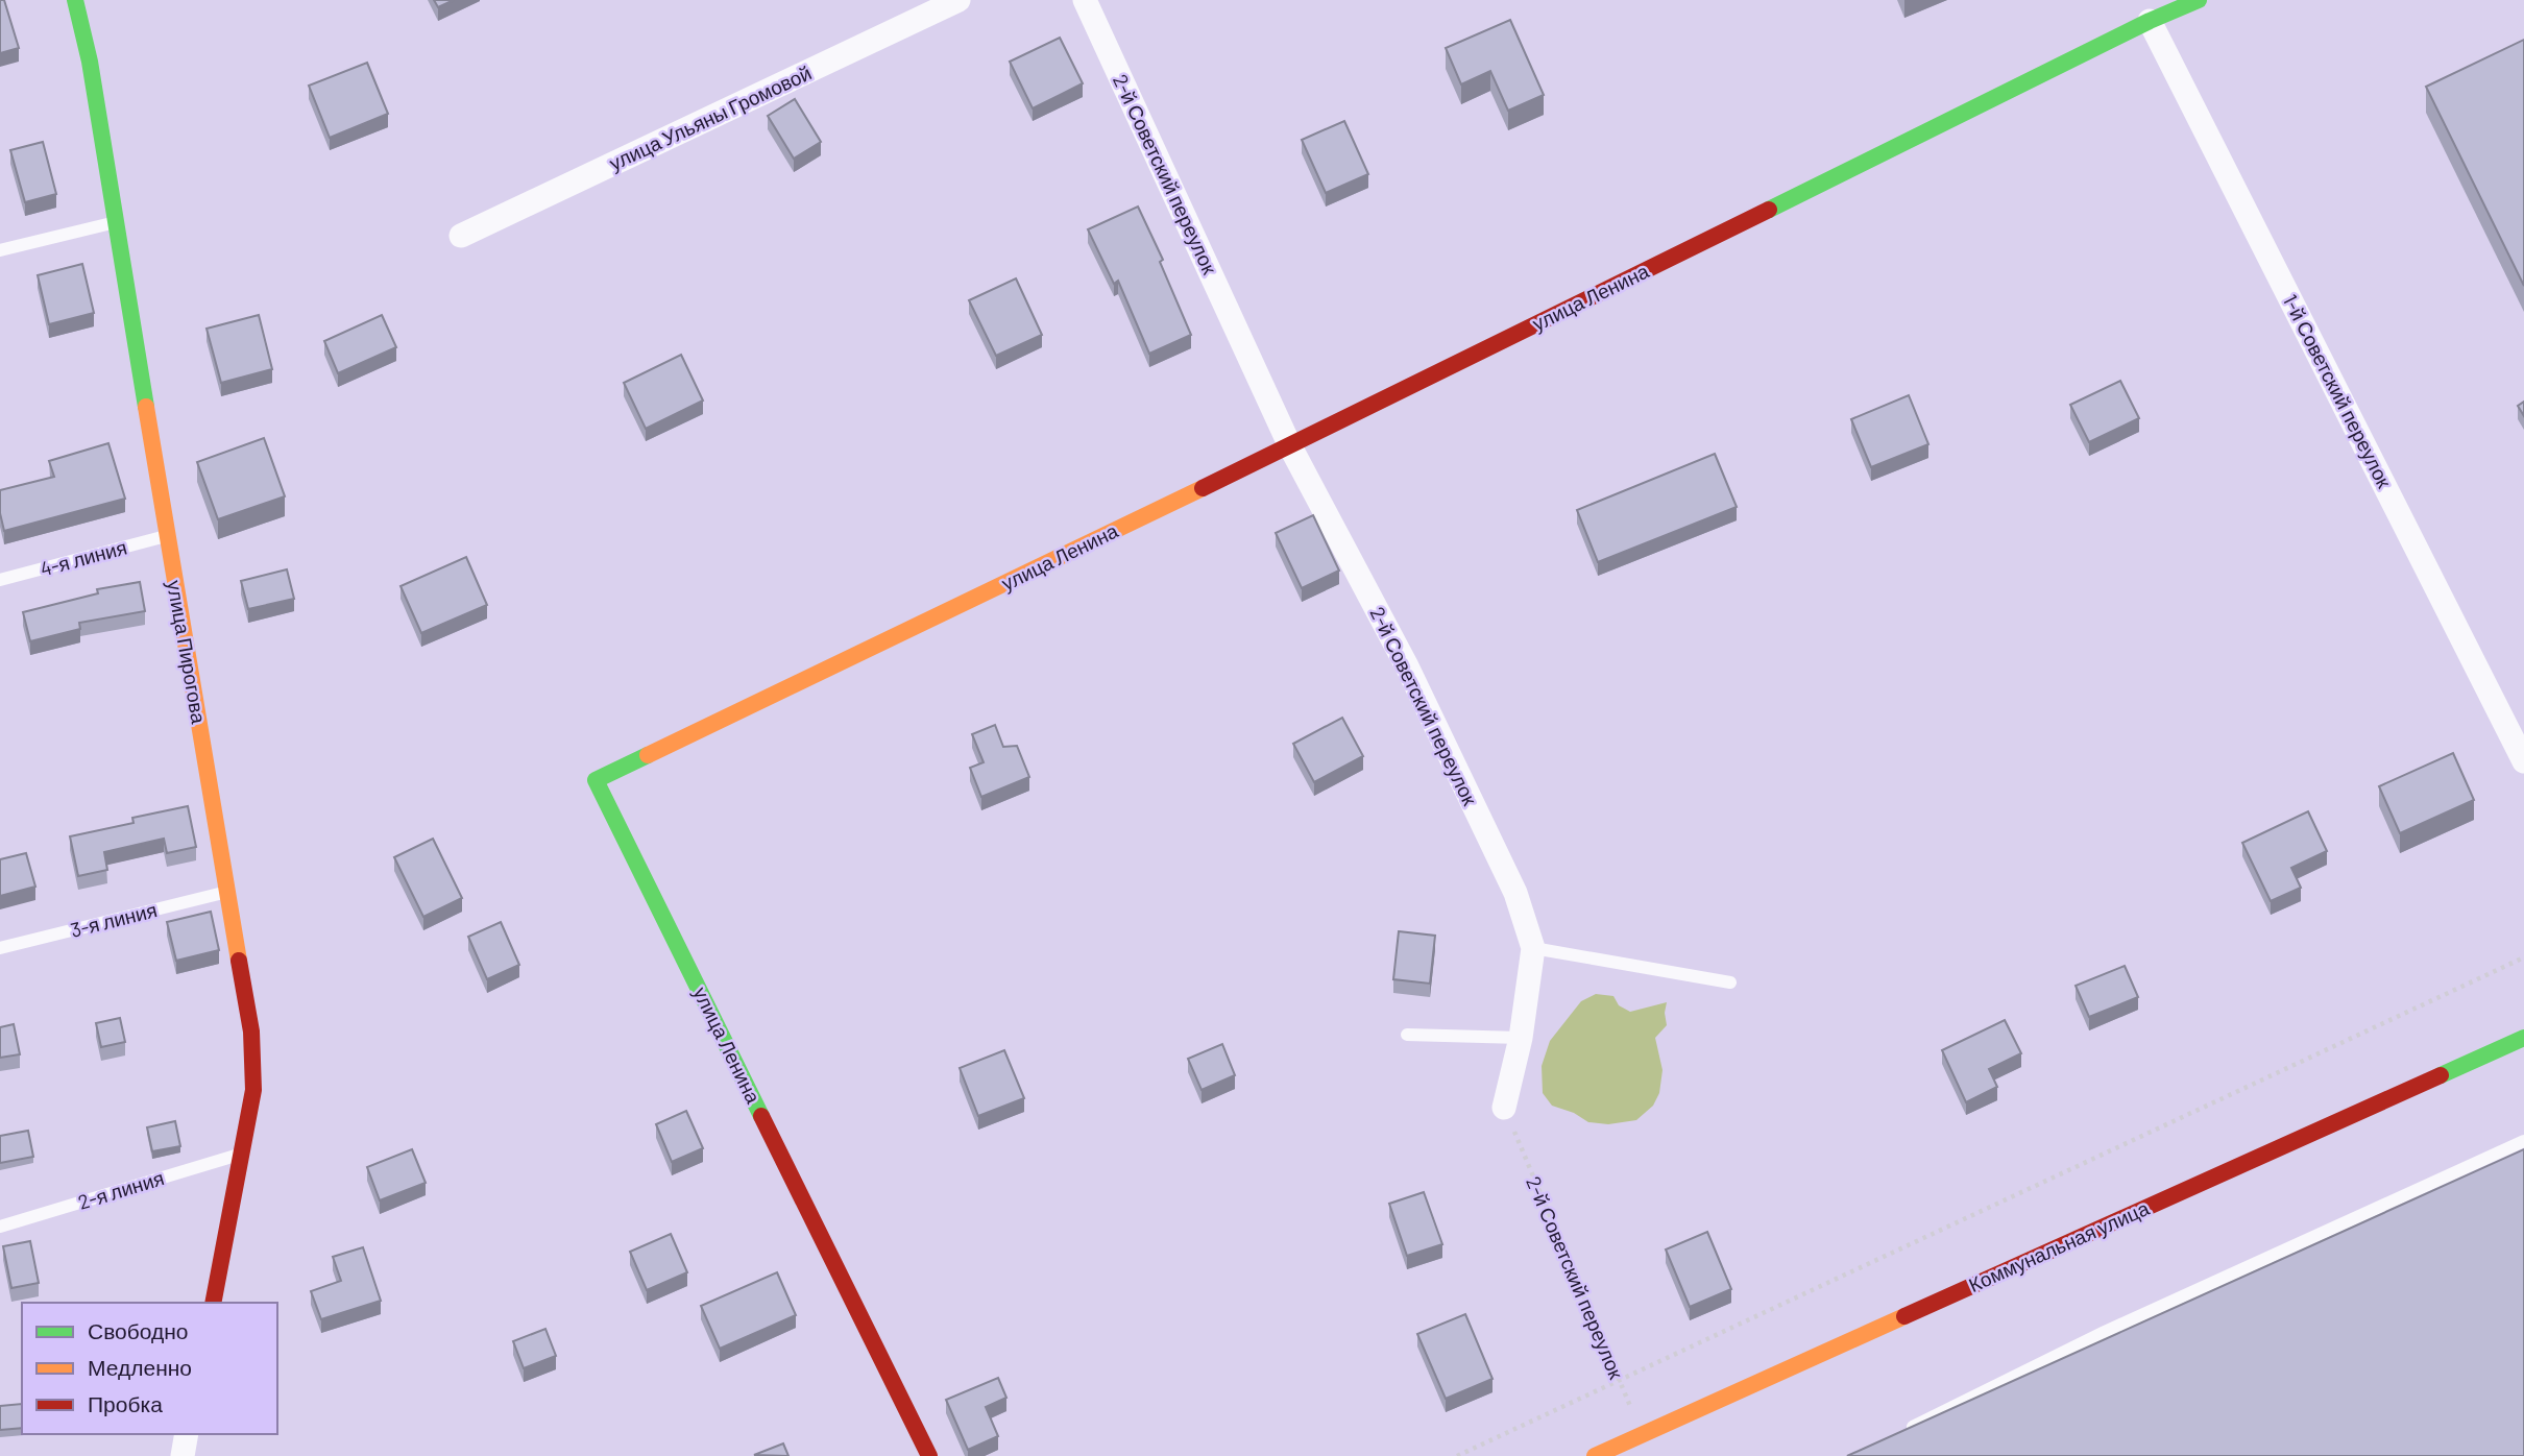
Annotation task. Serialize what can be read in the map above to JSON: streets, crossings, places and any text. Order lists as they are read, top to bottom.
{
  "streets": {
    "street": [
      "улица Ульяны Громовой",
      "2-й Советский переулок",
      "улица Ленина",
      "1-й Советский переулок",
      "улица Пирогова",
      "Коммунальная улица"
    ],
    "lane": ["4-я линия", "3-я линия", "2-я линия"]
  },
  "crossings": [
    ["2-й Советский переулок", "улица Ленина"],
    ["2-й Советский переулок", "Коммунальная улица"],
    ["улица Ленина", "1-й Советский переулок"],
    ["4-я линия", "улица Пирогова"],
    ["улица Пирогова", "3-я линия"],
    ["улица Пирогова", "2-я линия"]
  ],
  "legend": ["Свободно", "Медленно", "Пробка"]
}
